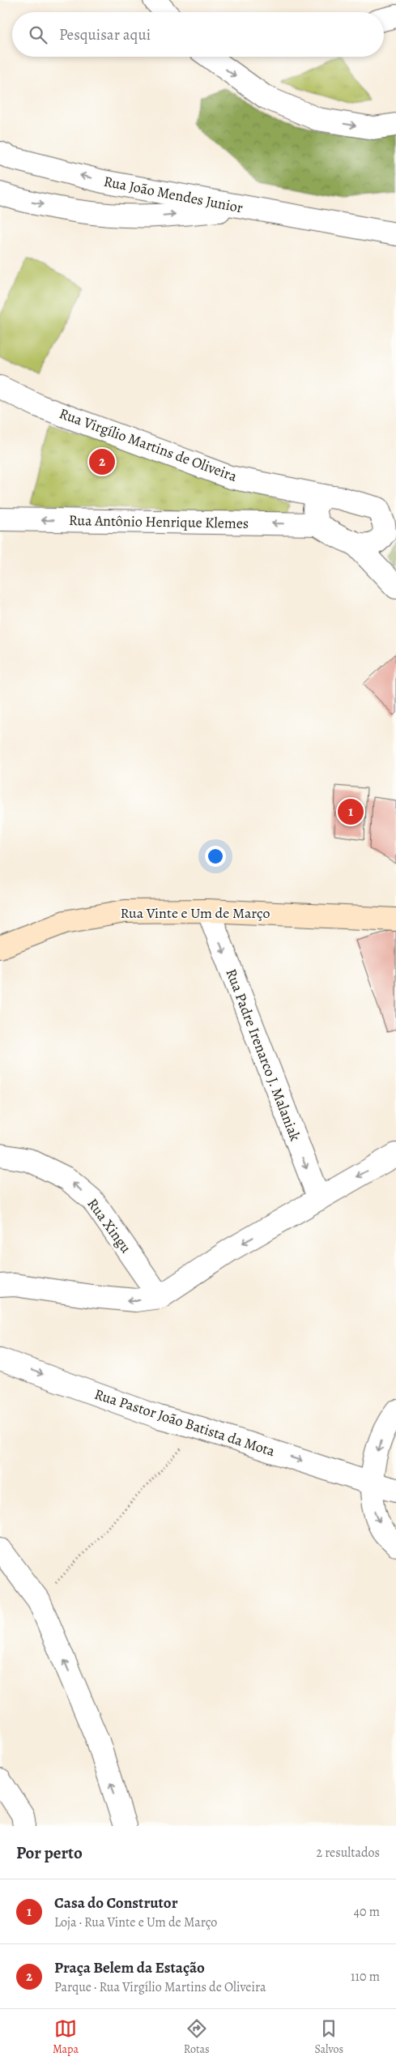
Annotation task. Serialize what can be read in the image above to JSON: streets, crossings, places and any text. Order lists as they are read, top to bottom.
{
  "streets": {
    "main road": ["Rua Vinte e Um de Março"],
    "street": [
      "Rua João Mendes Junior",
      "Rua Virgílio Martins de Oliveira",
      "Rua Antônio Henrique Klemes",
      "Rua Padre Irenarco J. Malaniak",
      "Rua Xingu",
      "Rua Pastor João Batista da Mota"
    ]
  },
  "crossings": [
    ["Rua Vinte e Um de Março", "Rua Padre Irenarco J. Malaniak"]
  ],
  "one_way": ["Rua Antônio Henrique Klemes", "Rua Padre Irenarco J. Malaniak", "Rua Xingu"],
  "page": {
    "search": "Pesquisar aqui",
    "pins": ["2", "1"],
    "heading": ["Por perto", "2 resultados"],
    "list": [
      {
        "mark": "1",
        "name": "Casa do Construtor",
        "note": "Loja · Rua Vinte e Um de Março",
        "value": "40 m"
      },
      {
        "mark": "2",
        "name": "Praça Belem da Estação",
        "note": "Parque · Rua Virgílio Martins de Oliveira",
        "value": "110 m"
      }
    ],
    "nav": ["Mapa", "Rotas", "Salvos"]
  }
}
